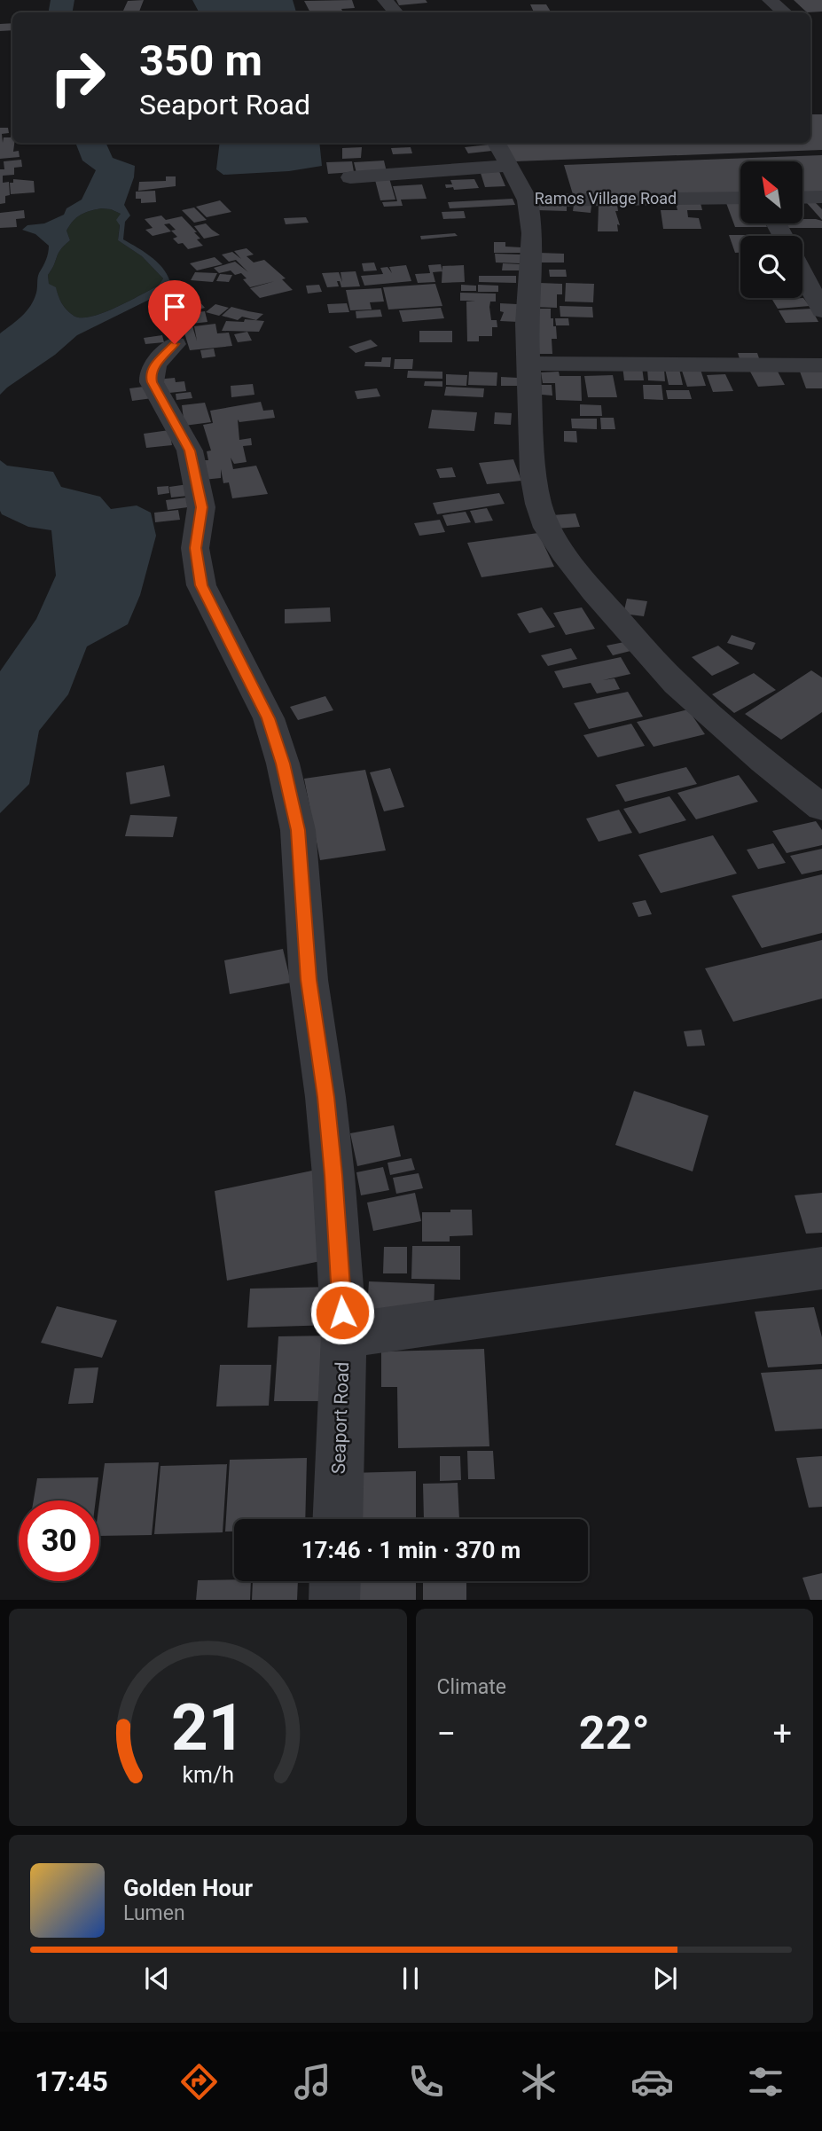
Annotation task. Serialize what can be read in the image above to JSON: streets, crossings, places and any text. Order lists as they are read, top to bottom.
{
  "streets": {
    "street": ["Ramos Village Road", "Seaport Road"]
  },
  "north": "top left",
  "page": {
    "turn": ["350 m", "Seaport Road"],
    "limit": "30",
    "trip": "17:46 · 1 min · 370 m",
    "tile": "Climate",
    "heat": ["−", "22°", "+"],
    "song": ["Golden Hour", "Lumen"],
    "tabs": "17:45",
    "gauge": ["21", "km/h"]
  }
}
